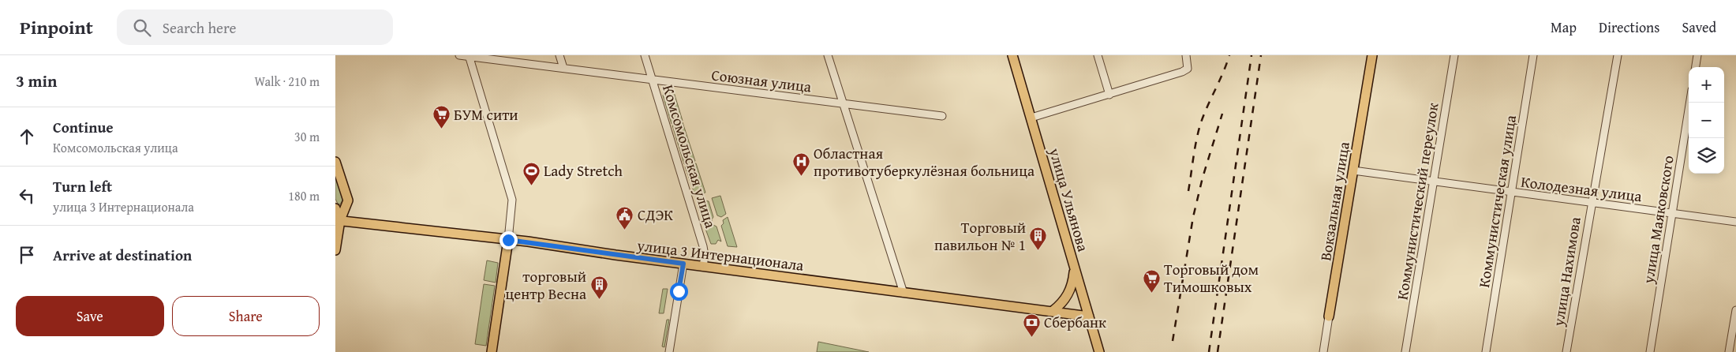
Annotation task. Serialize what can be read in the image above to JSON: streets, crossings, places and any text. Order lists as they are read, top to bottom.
{
  "streets": {
    "main road": ["улица Ульянова", "Вокзальная улица", "улица 3 Интернационала"],
    "street": [
      "Союзная улица",
      "Комсомольская улица",
      "Колодезная улица",
      "Коммунистический переулок",
      "Коммунистическая улица",
      "улица Маяковского",
      "улица Нахимова"
    ]
  },
  "crossings": [
    ["Союзная улица", "Комсомольская улица"],
    ["Комсомольская улица", "улица 3 Интернационала"],
    ["Колодезная улица", "Вокзальная улица"],
    ["Колодезная улица", "Коммунистический переулок"],
    ["Колодезная улица", "Коммунистическая улица"],
    ["Колодезная улица", "улица Маяковского"],
    ["Колодезная улица", "улица Нахимова"],
    ["улица Ульянова", "улица 3 Интернационала"]
  ],
  "places": {
    "supermarket": ["БУМ сити", "Торговый дом Тимошковых"],
    "hospital": ["Областная противотуберкулёзная больница"],
    "sports": ["Lady Stretch"],
    "public building": ["СДЭК"],
    "building": ["Торговый павильон № 1", "торговый центр Весна"],
    "bank": ["Сбербанк"]
  },
  "page": {
    "header": "Pinpoint",
    "search": "Search here",
    "nav": ["Map", "Directions", "Saved"],
    "heading": ["3 min", "Walk · 210 m"],
    "map_buttons": ["+", "−"],
    "list": [
      ["Continue", "Комсомольская улица", "30 m"],
      ["Turn left", "улица 3 Интернационала", "180 m"],
      "Arrive at destination"
    ],
    "buttons": ["Save", "Share"]
  }
}
